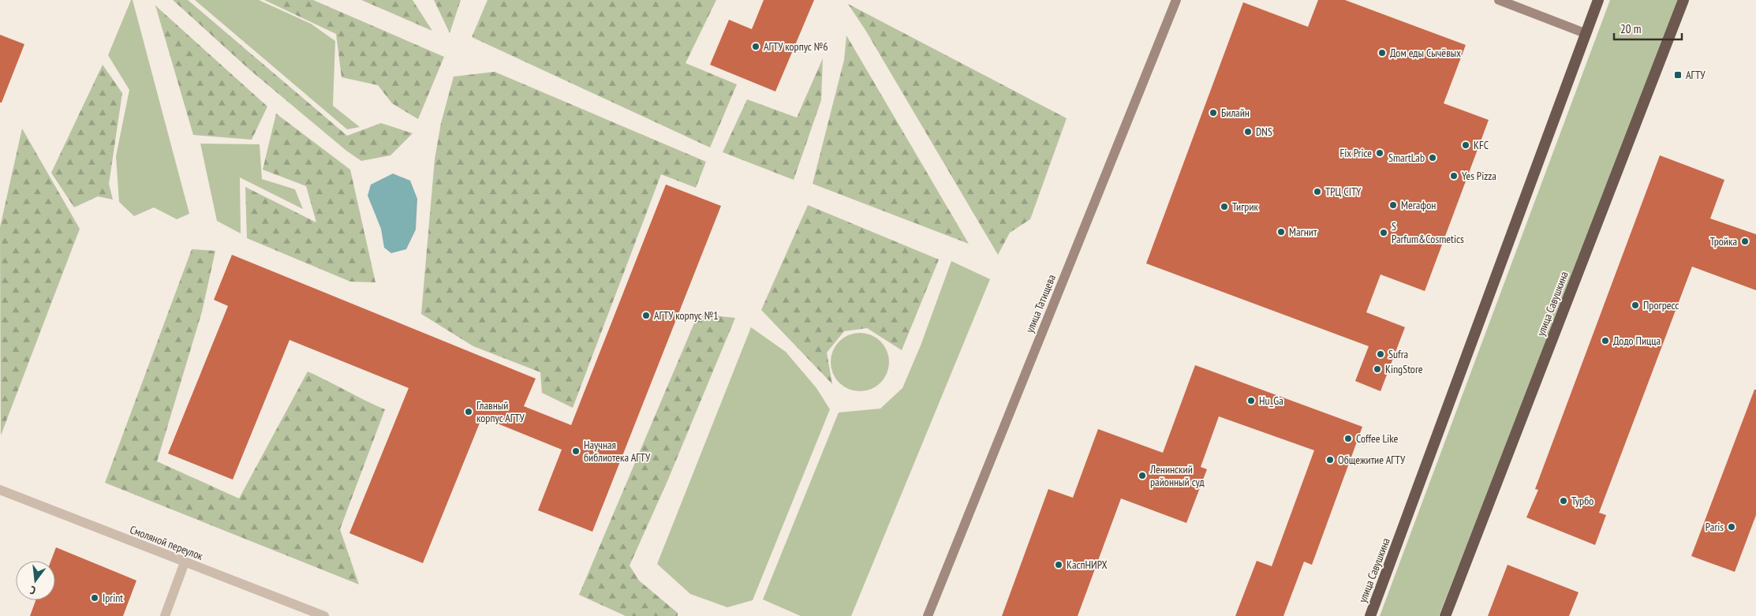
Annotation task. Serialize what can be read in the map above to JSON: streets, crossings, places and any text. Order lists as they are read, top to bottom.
{
  "streets": {
    "highway": ["улица Савушкина"],
    "main road": ["улица Татищева"],
    "street": ["Смоляной переулок"]
  },
  "places": {
    "other": [
      "АГТУ корпус №6",
      "Дом еды Сычёвых",
      "Билайн",
      "DNS",
      "KFC",
      "Fix Price",
      "SmartLab",
      "Yes Pizza",
      "ТРЦ CITY",
      "Мегафон",
      "Тигрик",
      "Магнит",
      "S Parfum&Cosmetics",
      "Тройка",
      "Прогресс",
      "АГТУ корпус №1",
      "Додо Пицца",
      "Sufra",
      "KingStore",
      "Hu_Ga",
      "Главный корпус АГТУ",
      "Coffee Like",
      "Научная библиотека АГТУ",
      "Общежитие АГТУ",
      "Ленинский районный суд",
      "Турбо",
      "Paris",
      "КаспНИРХ",
      "Iprint"
    ],
    "transit": ["АГТУ"]
  },
  "scale_bar": "20 m",
  "north": "bottom"
}
